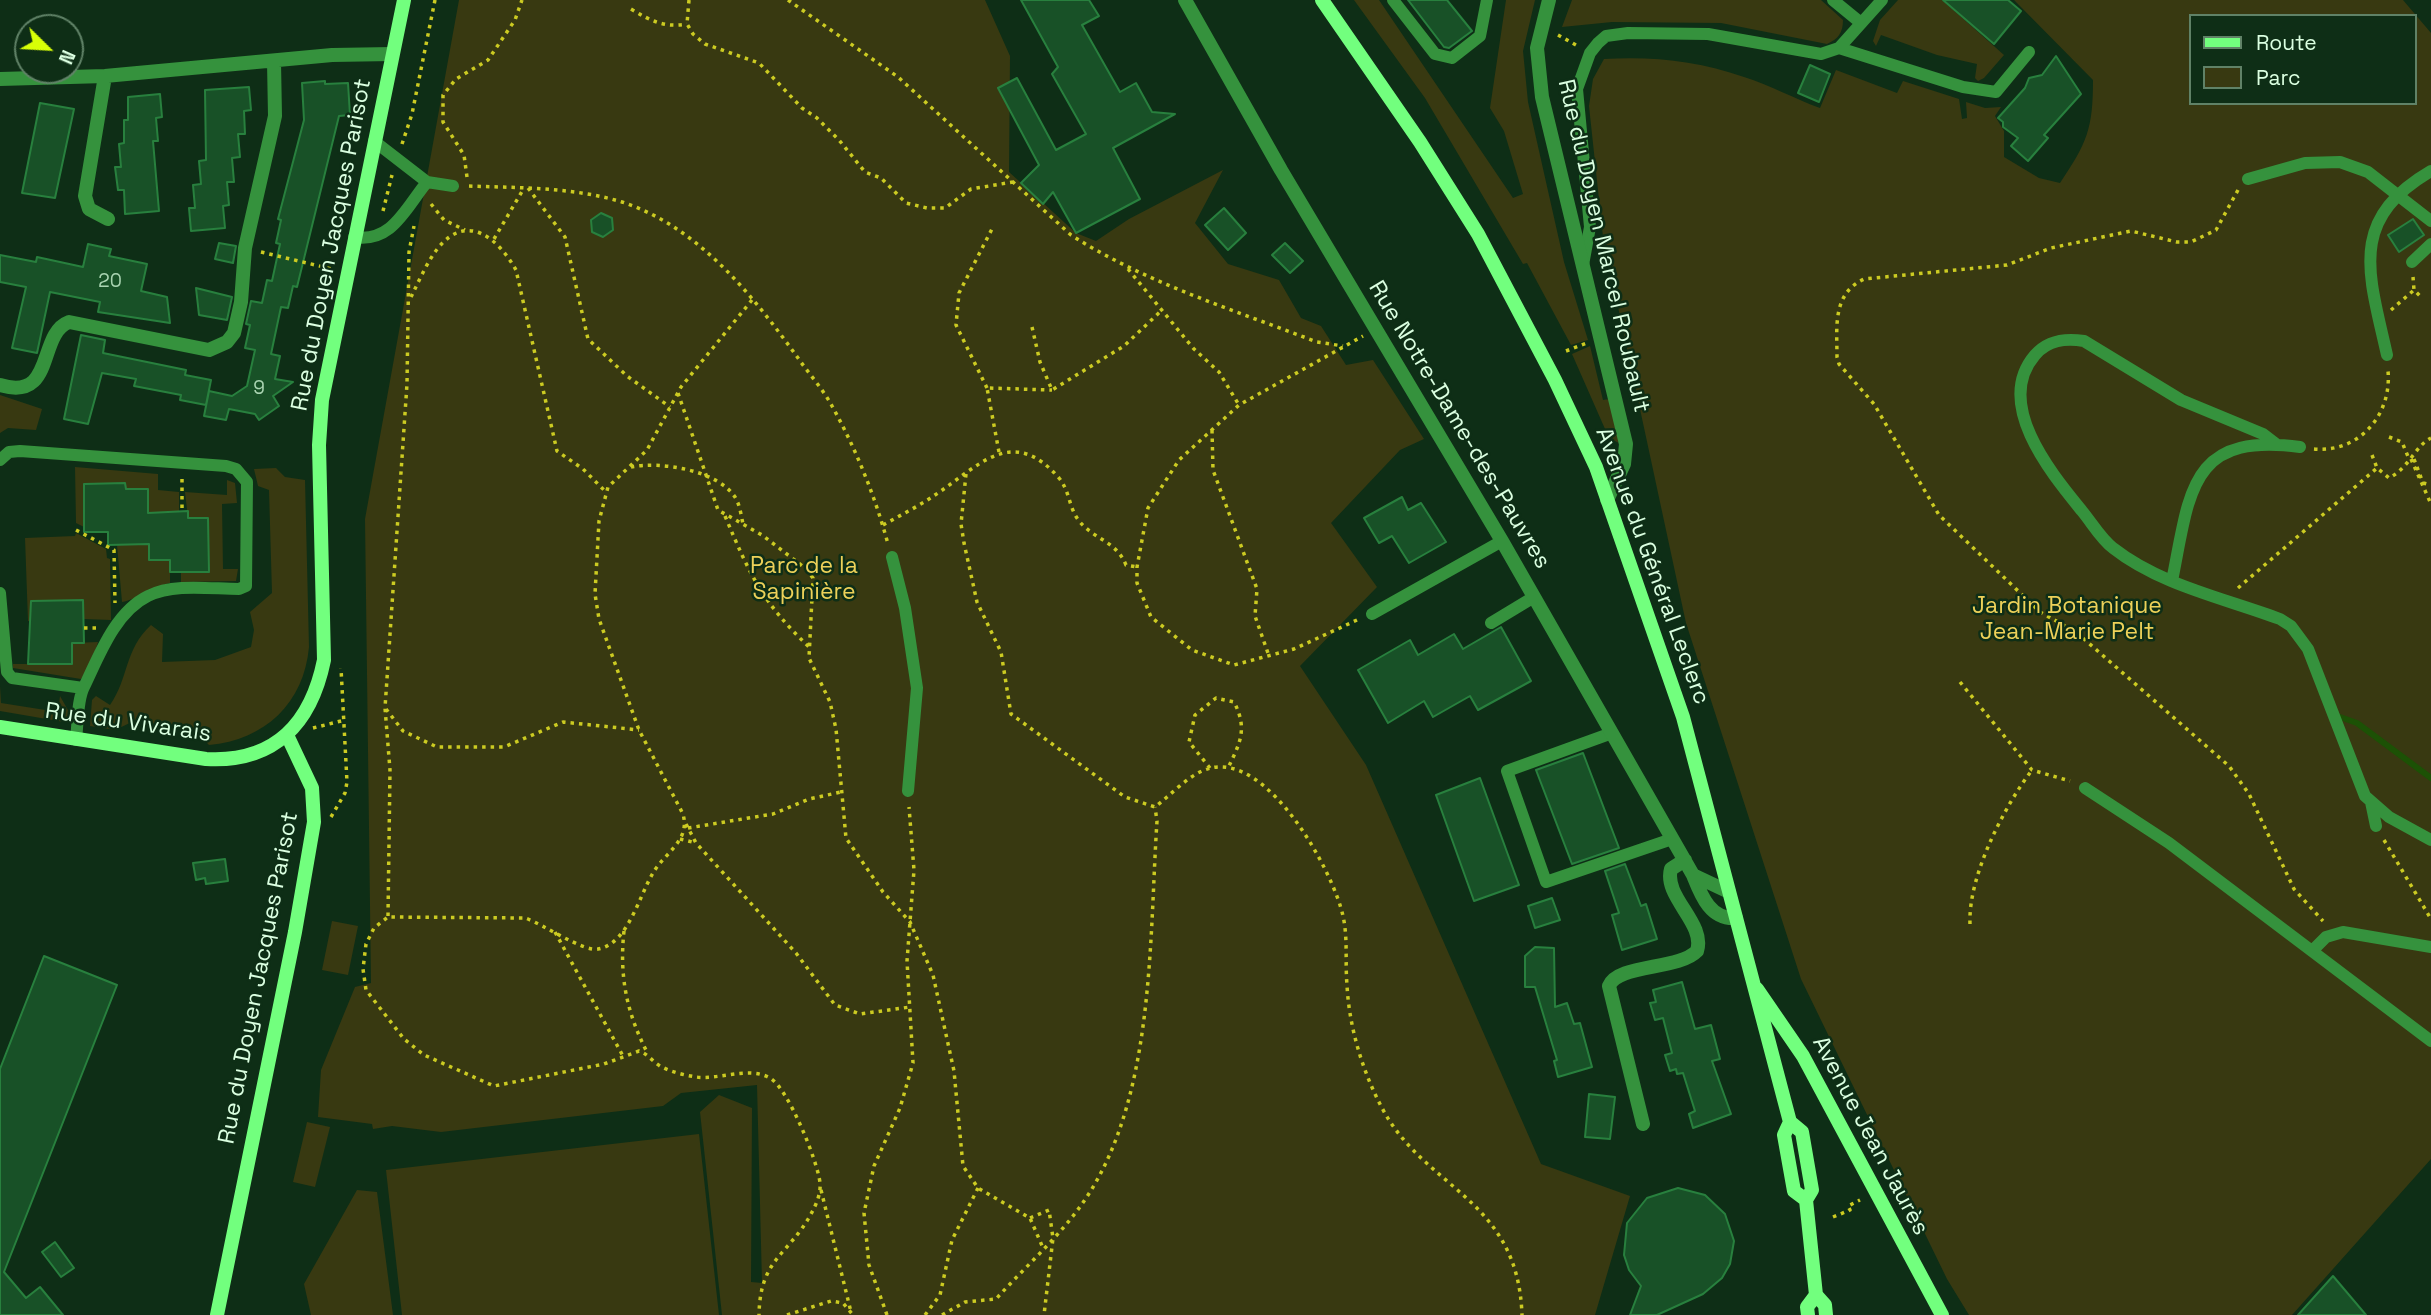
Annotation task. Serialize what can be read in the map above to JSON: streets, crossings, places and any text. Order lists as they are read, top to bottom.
{
  "streets": {
    "street": [
      "Rue du Doyen Jacques Parisot",
      "Rue du Doyen Marcel Roubault",
      "Rue Notre-Dame-des-Pauvres",
      "Avenue du Général Leclerc",
      "Rue du Vivarais",
      "Avenue Jean Jaurès"
    ]
  },
  "crossings": [
    ["Rue du Doyen Jacques Parisot", "Rue du Vivarais"],
    ["Rue du Doyen Marcel Roubault", "Avenue du Général Leclerc"],
    ["Rue Notre-Dame-des-Pauvres", "Avenue du Général Leclerc"],
    ["Avenue du Général Leclerc", "Avenue Jean Jaurès"]
  ],
  "parks": ["Parc de la Sapinière", "Jardin Botanique Jean-Marie Pelt"],
  "house_numbers": ["20", "9"],
  "legend": ["Route", "Parc"],
  "north": "bottom right"
}
